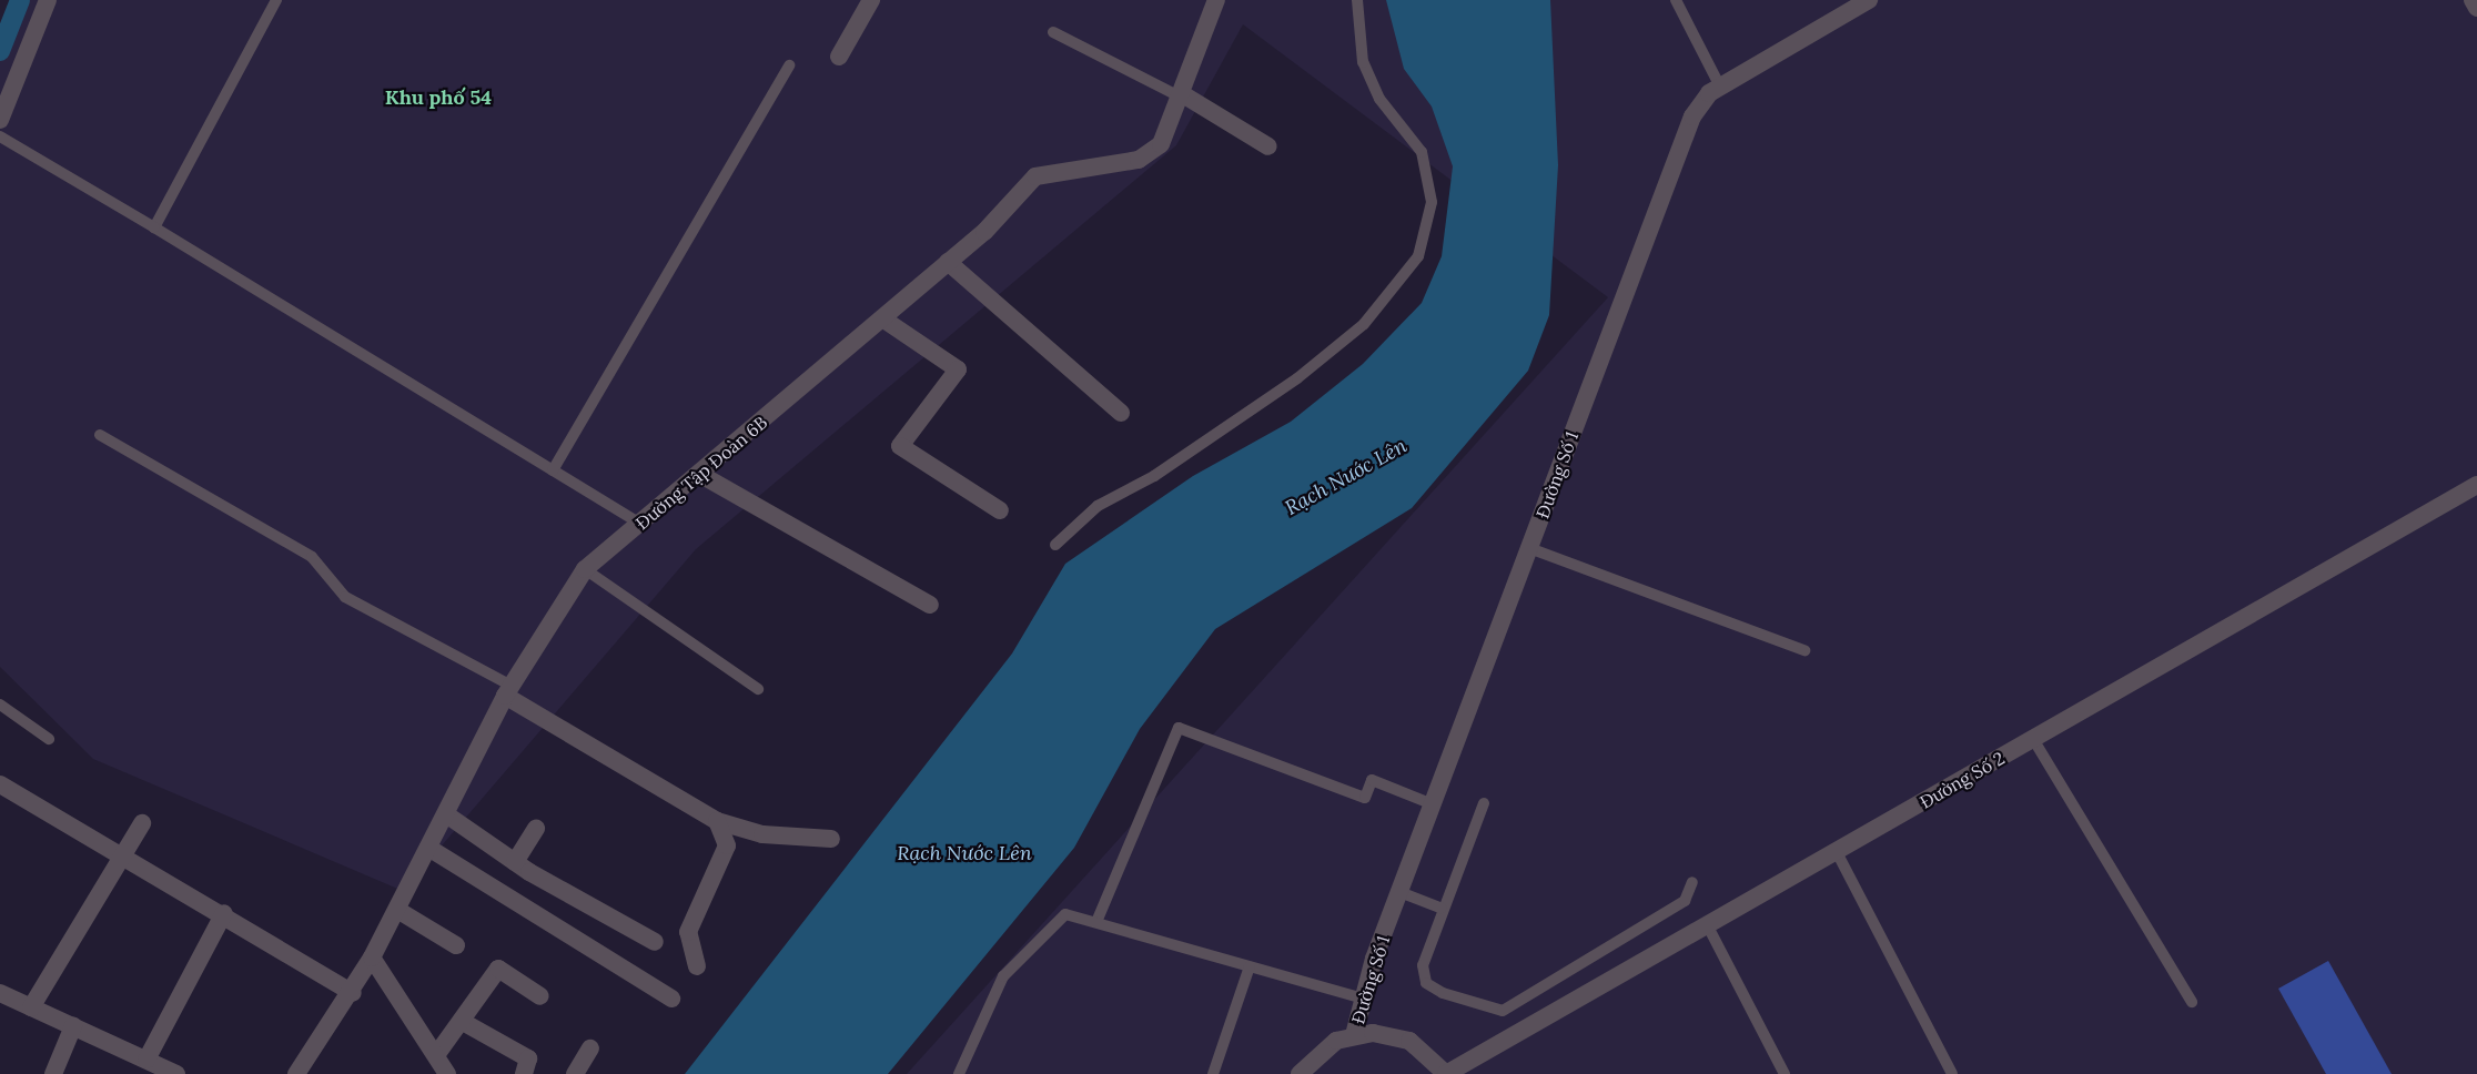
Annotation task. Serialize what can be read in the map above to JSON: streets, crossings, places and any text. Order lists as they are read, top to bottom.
{
  "streets": {
    "street": ["Đường Tập Đoàn 6B", "Đường Số 1", "Đường Số 2"]
  },
  "districts": ["Khu phố 54"],
  "water": ["Rạch Nước Lên"]
}
